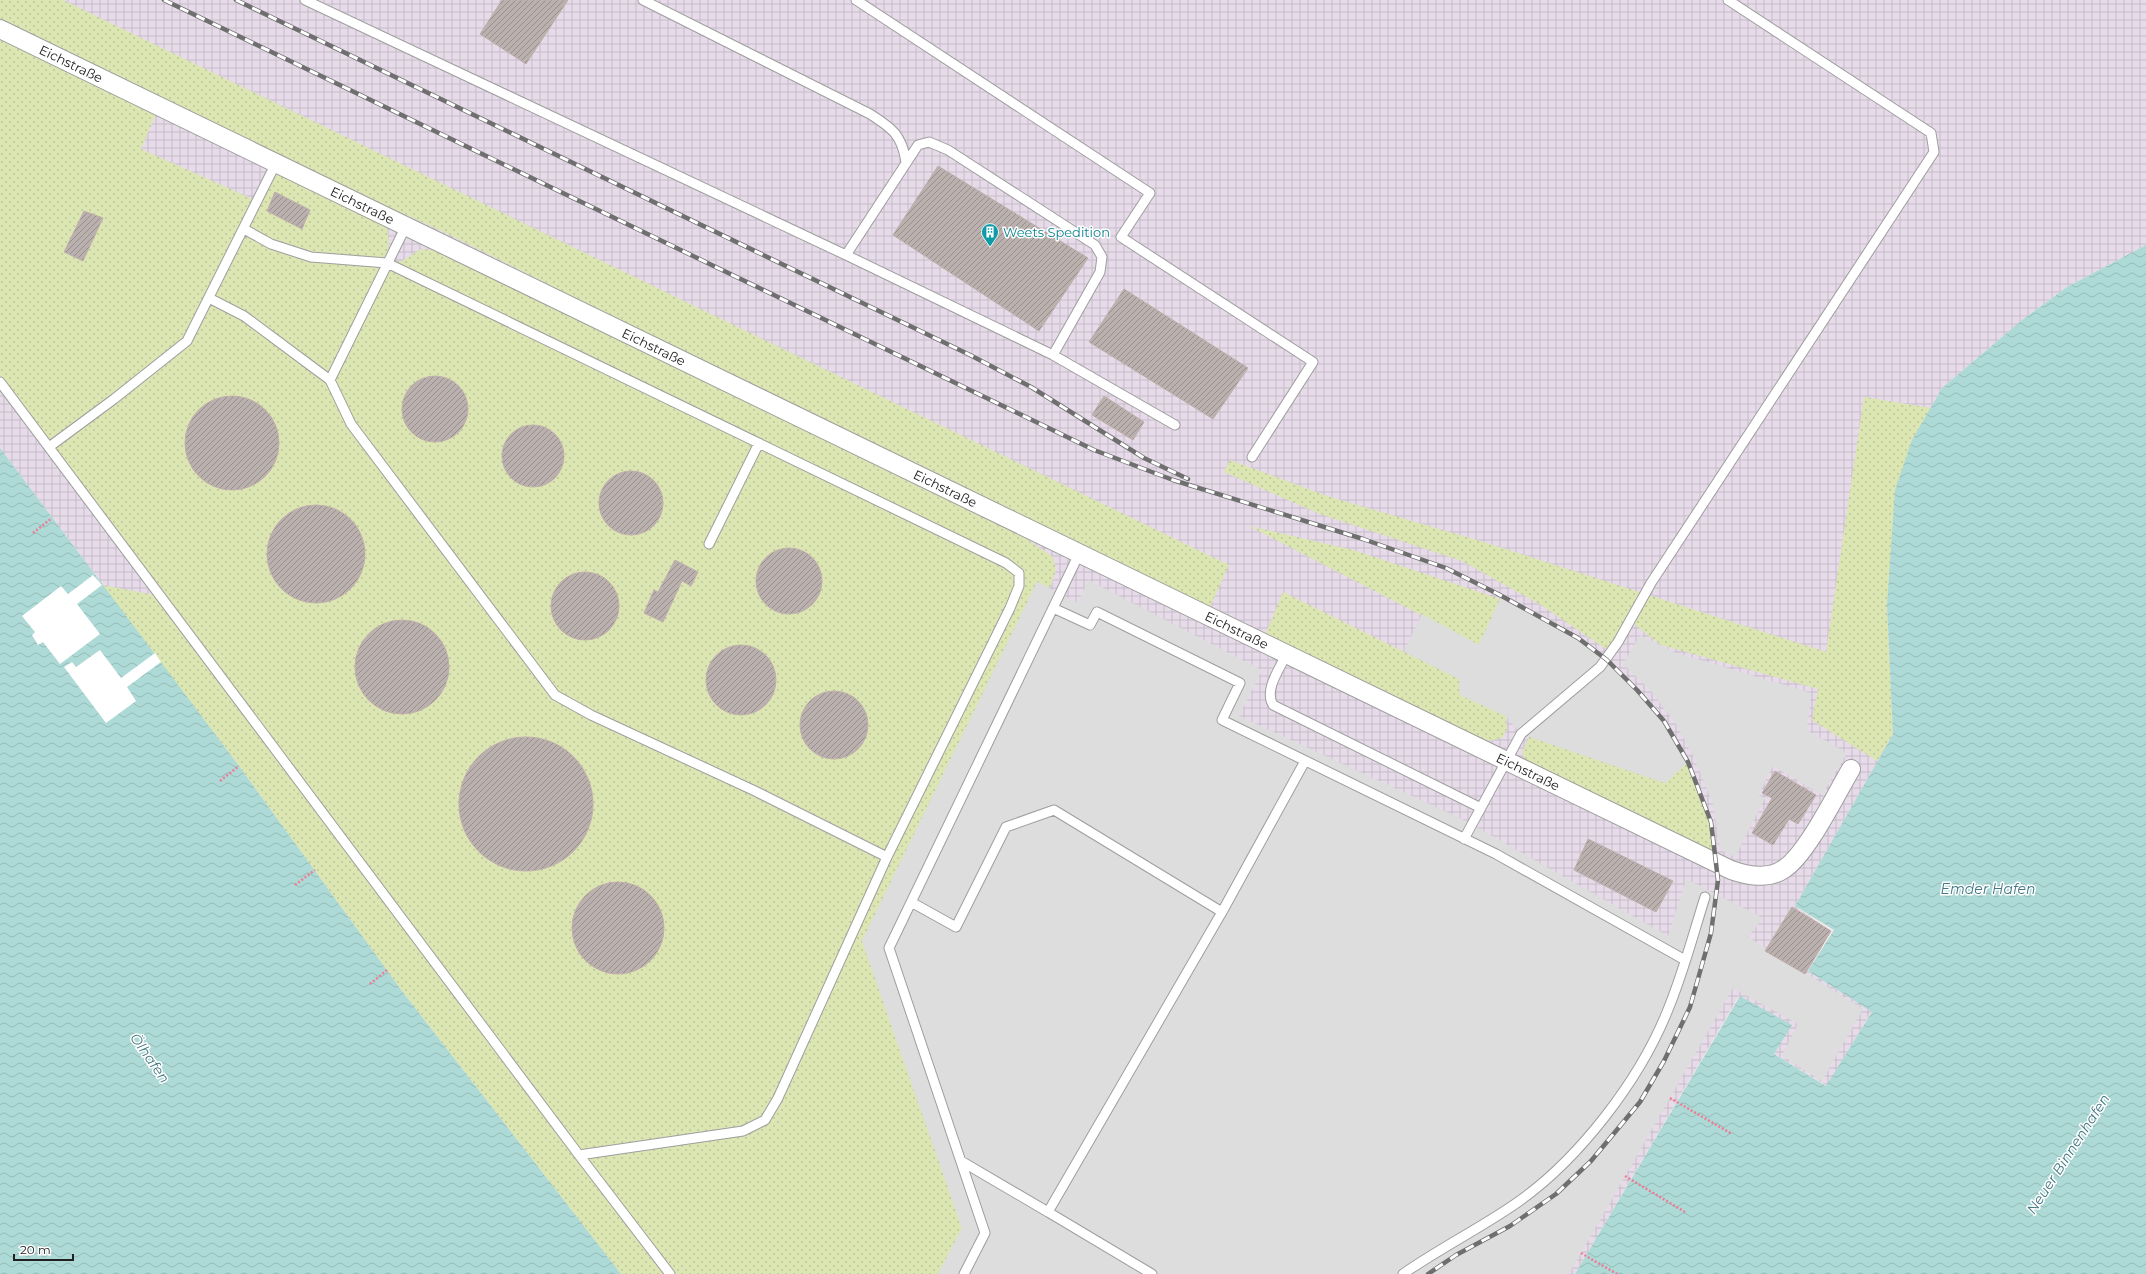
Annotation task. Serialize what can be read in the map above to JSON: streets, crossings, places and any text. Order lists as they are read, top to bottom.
{
  "streets": {
    "street": ["Eichstraße"]
  },
  "water": ["Emder Hafen", "Ölhafen", "Neuer Binnenhafen"],
  "places": {
    "building": ["Weets Spedition"]
  },
  "scale_bar": "20 m"
}
